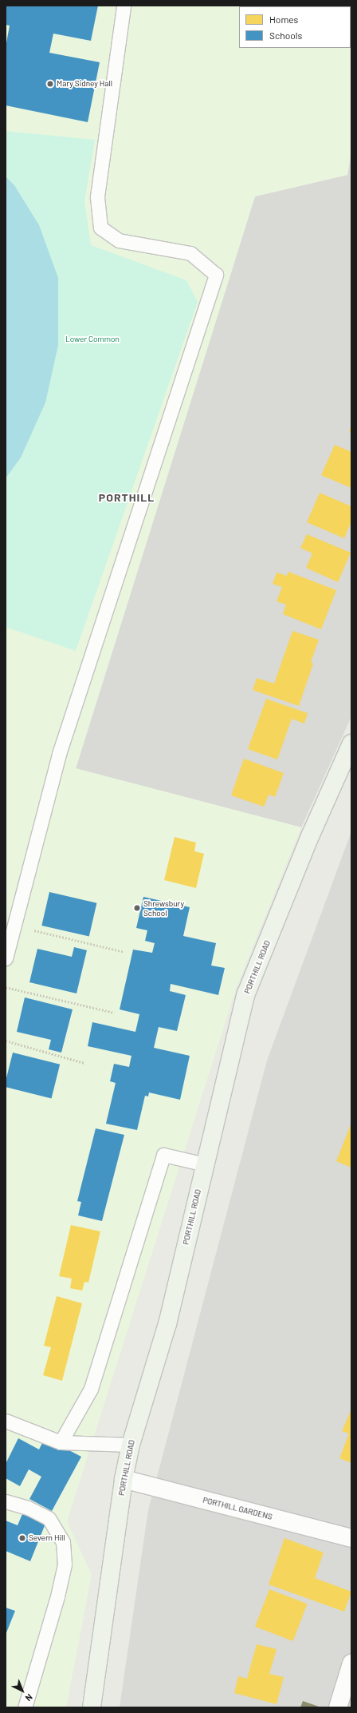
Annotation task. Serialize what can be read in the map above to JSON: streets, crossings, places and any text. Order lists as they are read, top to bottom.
{
  "streets": {
    "street": ["PORTHILL ROAD", "PORTHILL GARDENS"]
  },
  "crossings": [
    ["PORTHILL ROAD", "PORTHILL GARDENS"]
  ],
  "districts": ["PORTHILL"],
  "parks": ["Lower Common"],
  "places": ["Mary Sidney Hall", "Shrewsbury School", "Severn Hill"],
  "legend": ["Homes", "Schools"],
  "north": "bottom right"
}
